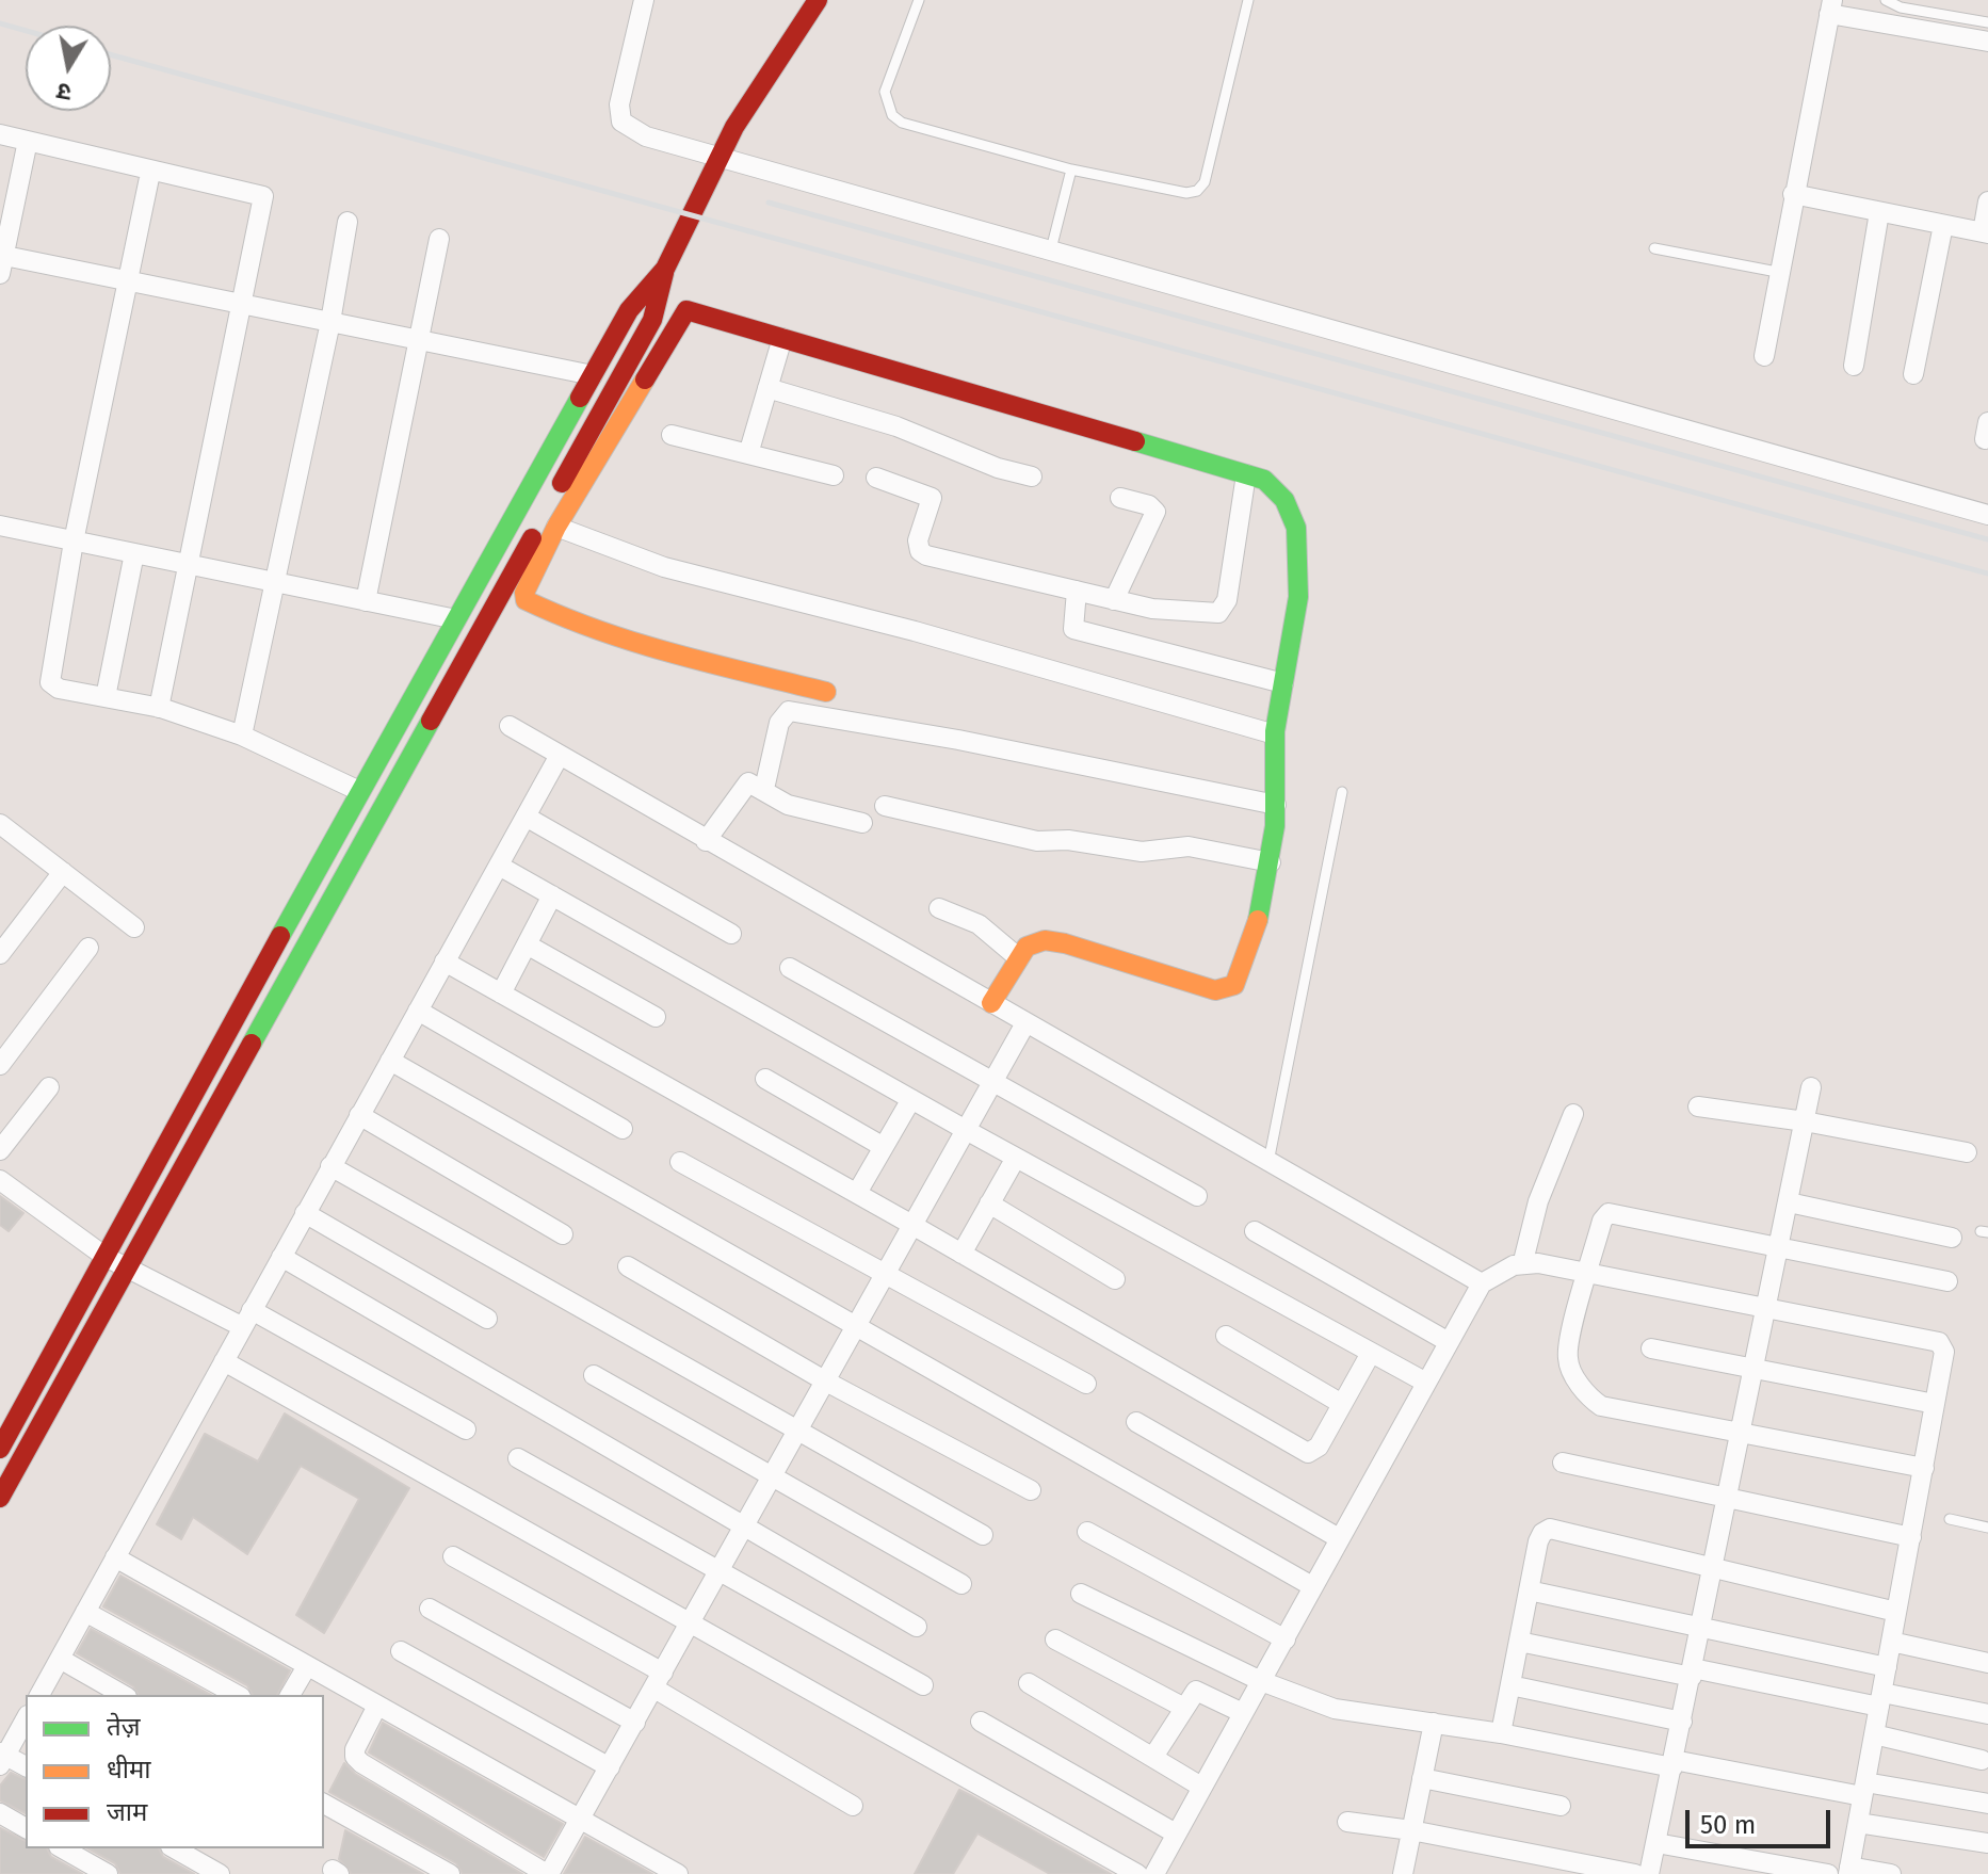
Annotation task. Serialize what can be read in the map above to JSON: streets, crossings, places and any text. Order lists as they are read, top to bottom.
{
  "legend": ["तेज़", "धीमा", "जाम"],
  "scale_bar": "50 m",
  "north": "bottom"
}
